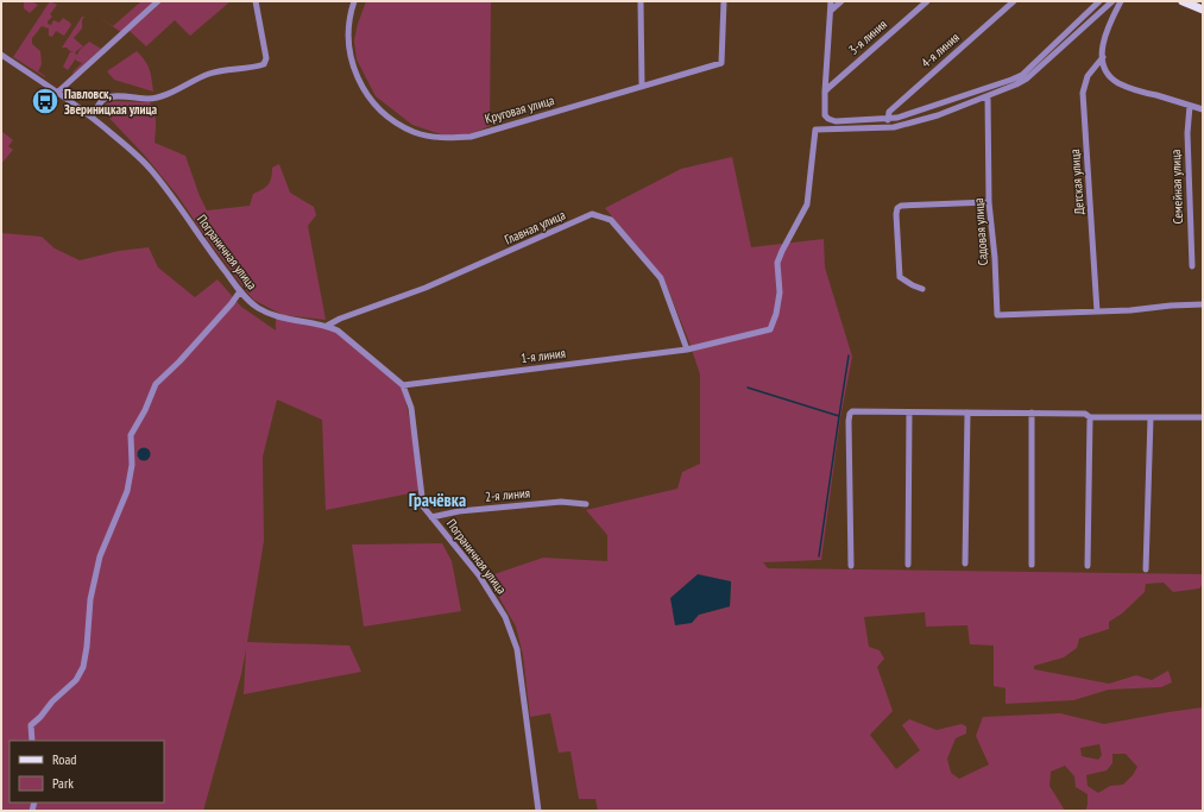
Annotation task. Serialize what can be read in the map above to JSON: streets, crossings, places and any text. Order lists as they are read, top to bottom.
{
  "streets": {
    "street": [
      "3-я линия",
      "4-я линия",
      "Круговая улица",
      "Детская улица",
      "Семейная улица",
      "Главная улица",
      "Садовая улица",
      "Пограничная улица",
      "1-я линия",
      "2-я линия"
    ]
  },
  "crossings": [
    ["Детская улица", "Садовая улица"],
    ["Главная улица", "Пограничная улица"],
    ["Главная улица", "1-я линия"],
    ["Садовая улица", "1-я линия"],
    ["Пограничная улица", "1-я линия"],
    ["Пограничная улица", "2-я линия"]
  ],
  "districts": ["Грачёвка"],
  "places": {
    "bus stop": ["Павловск, Звериницкая улица"]
  },
  "legend": ["Road", "Park"]
}
